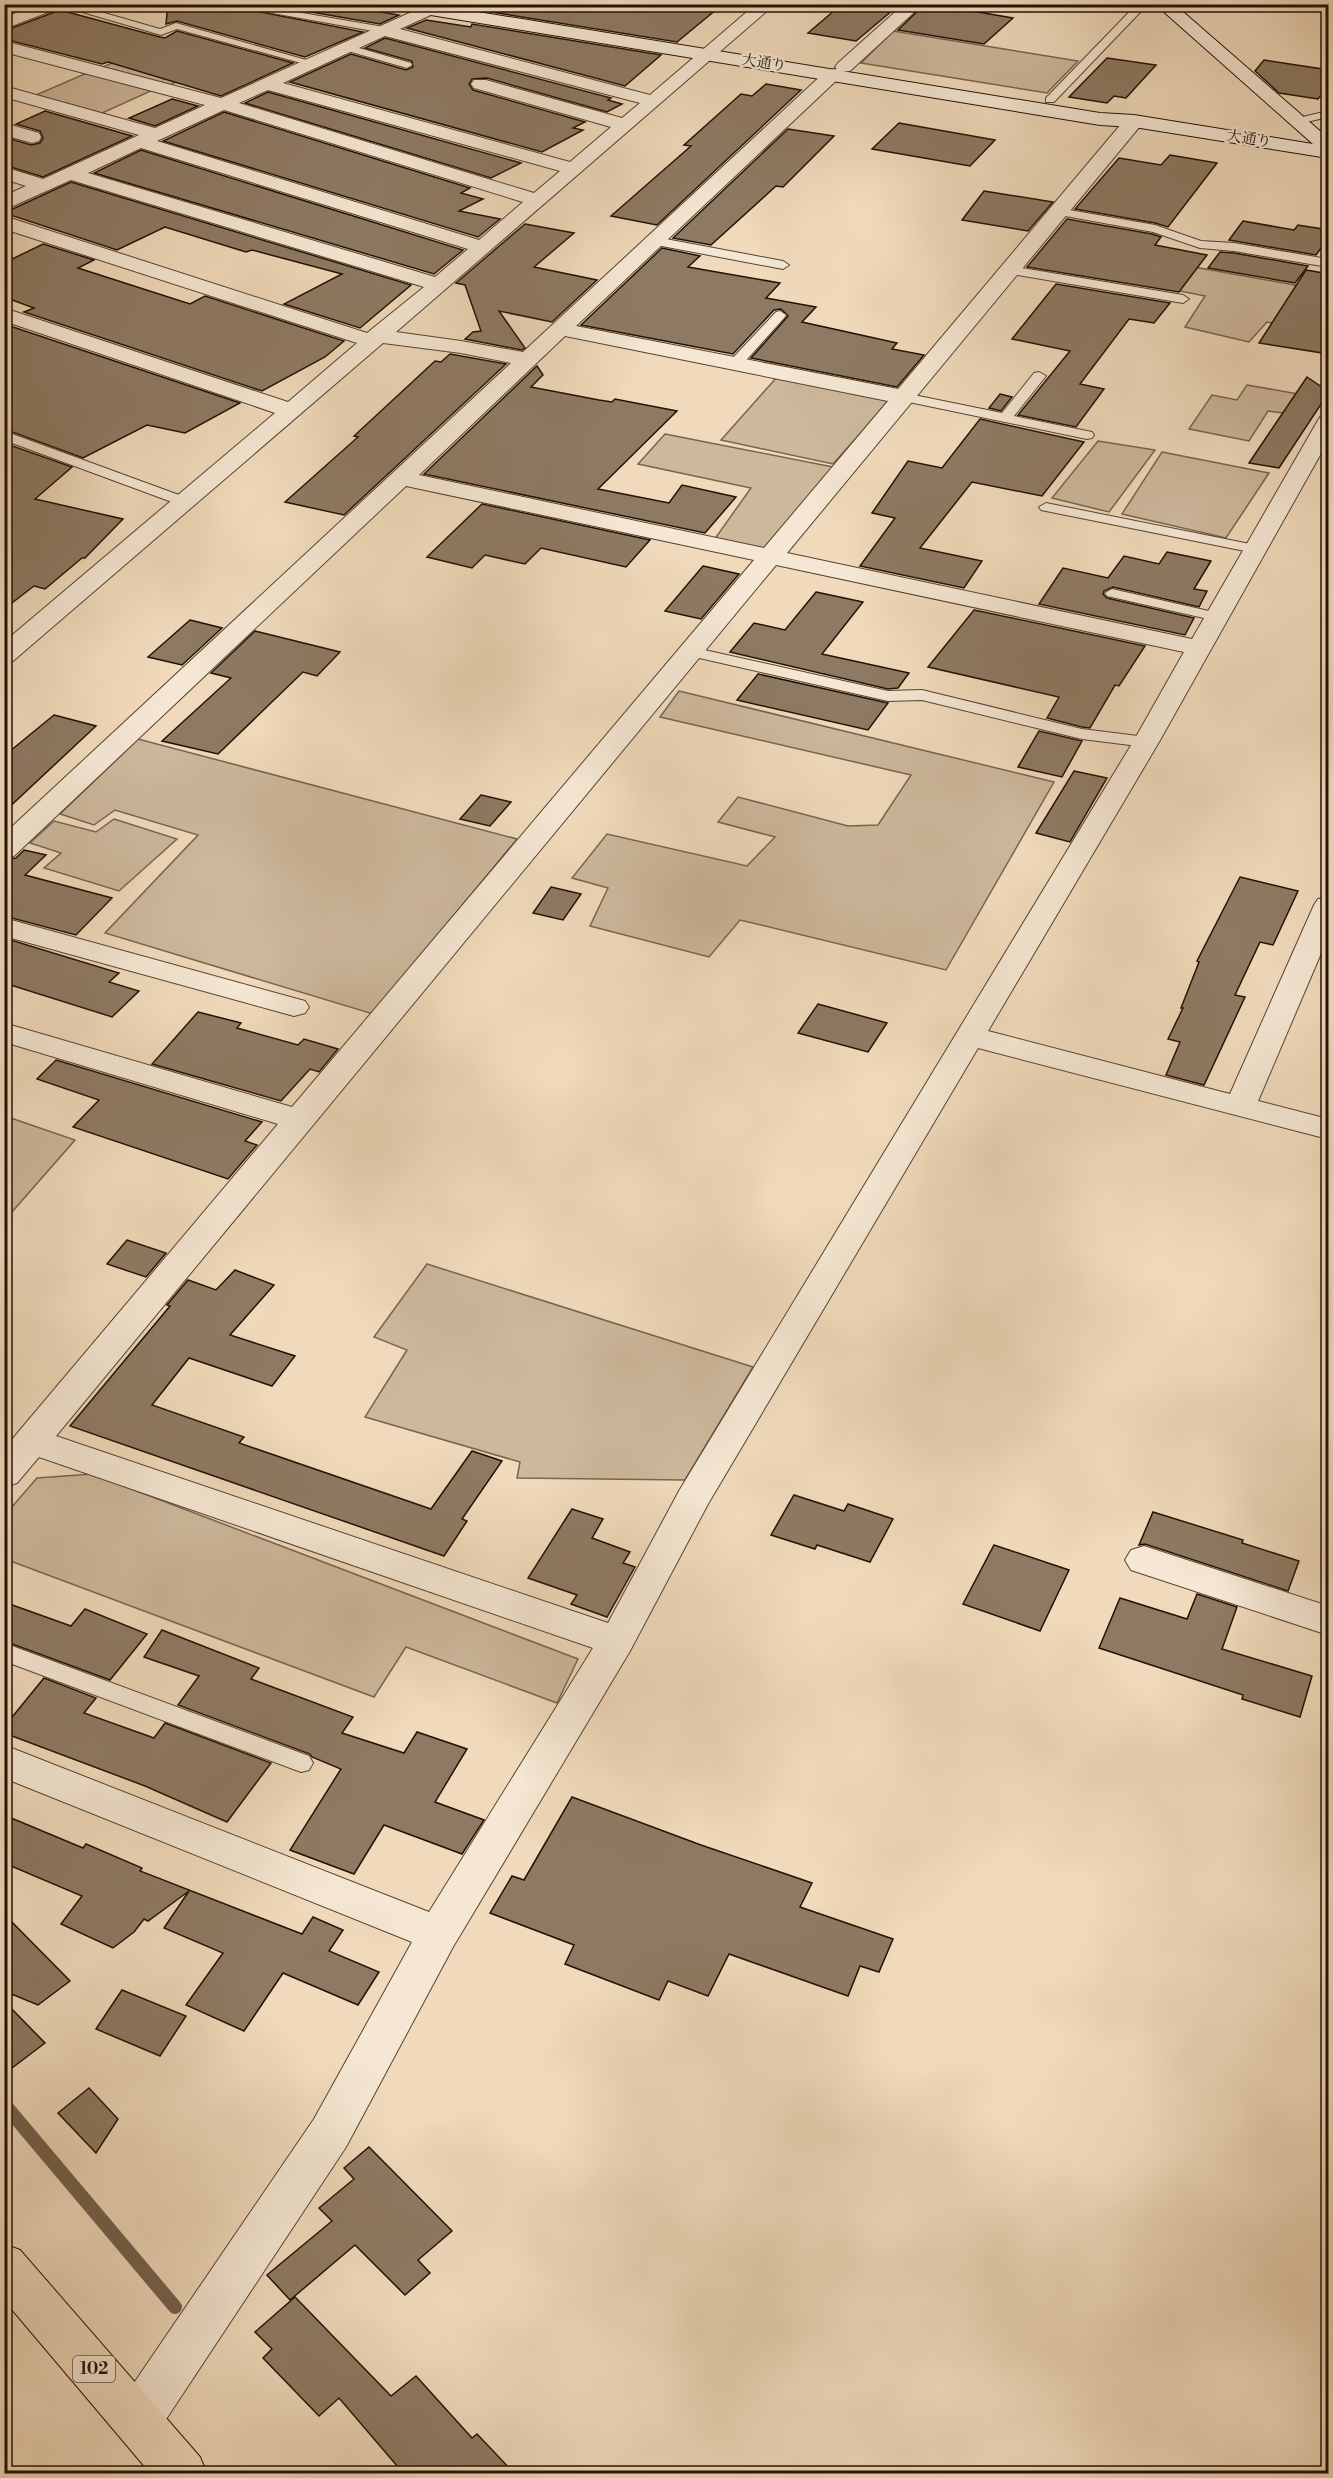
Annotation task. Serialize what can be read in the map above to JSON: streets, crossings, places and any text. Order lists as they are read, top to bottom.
{
  "streets": {
    "highway": ["102"],
    "street": ["大通り"]
  }
}
